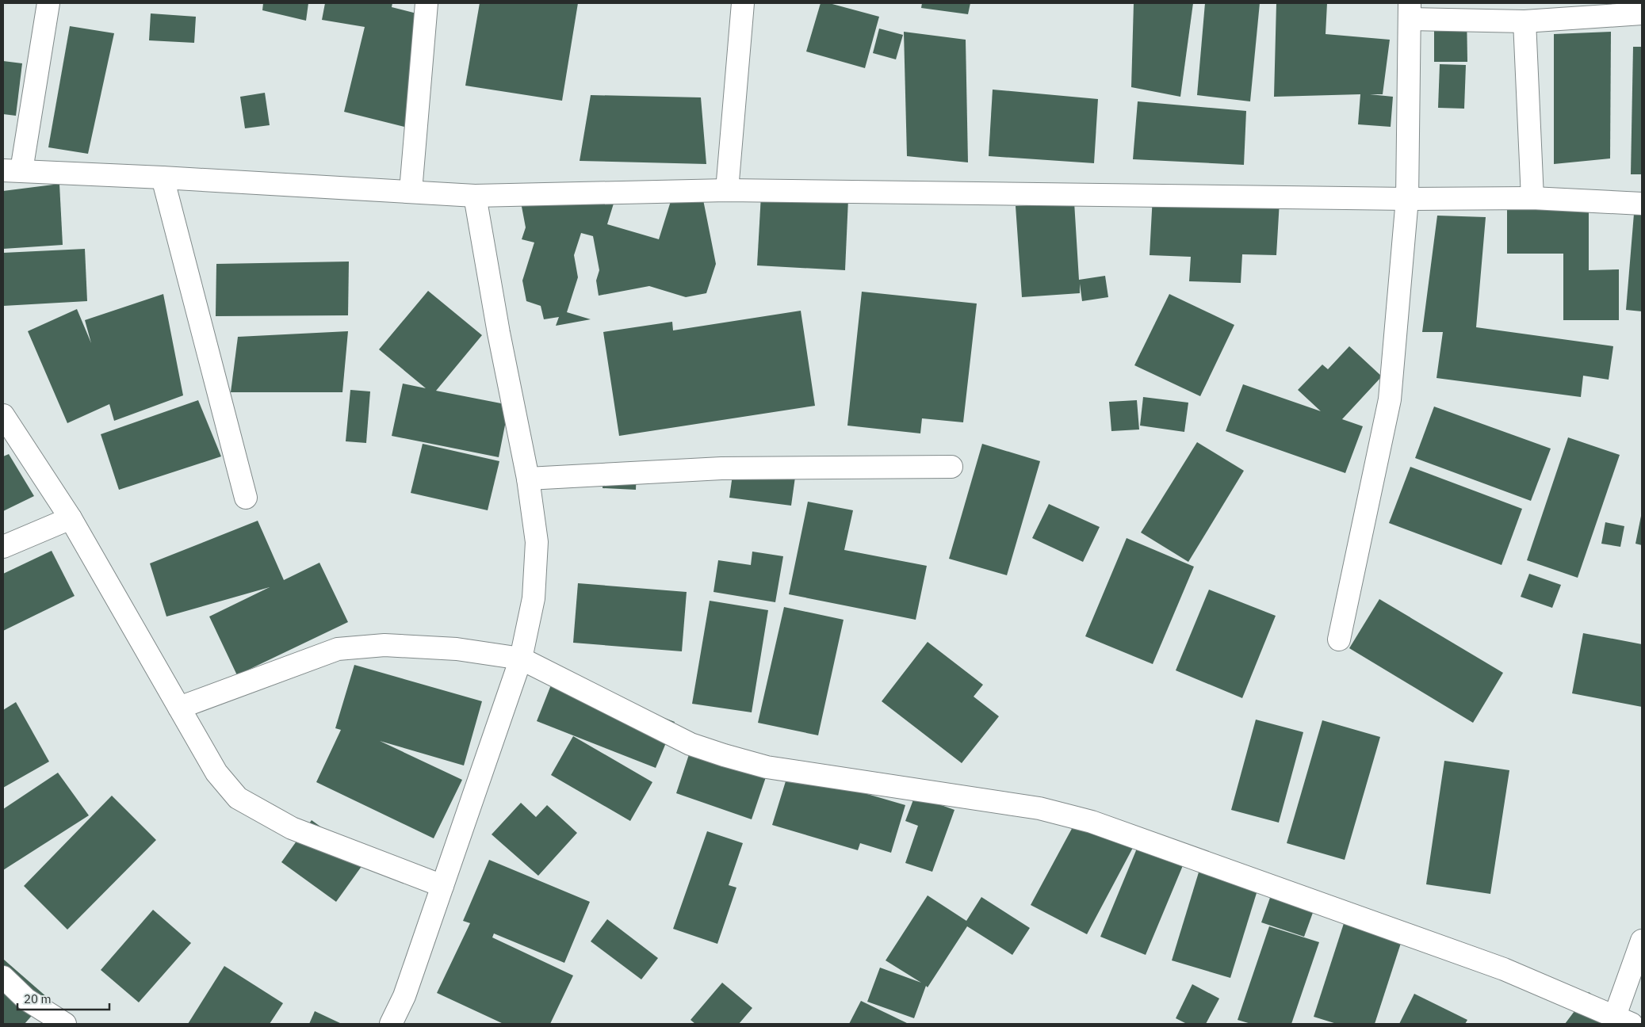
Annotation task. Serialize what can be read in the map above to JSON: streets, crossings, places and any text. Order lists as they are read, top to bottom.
{
  "scale_bar": "20 m"
}
